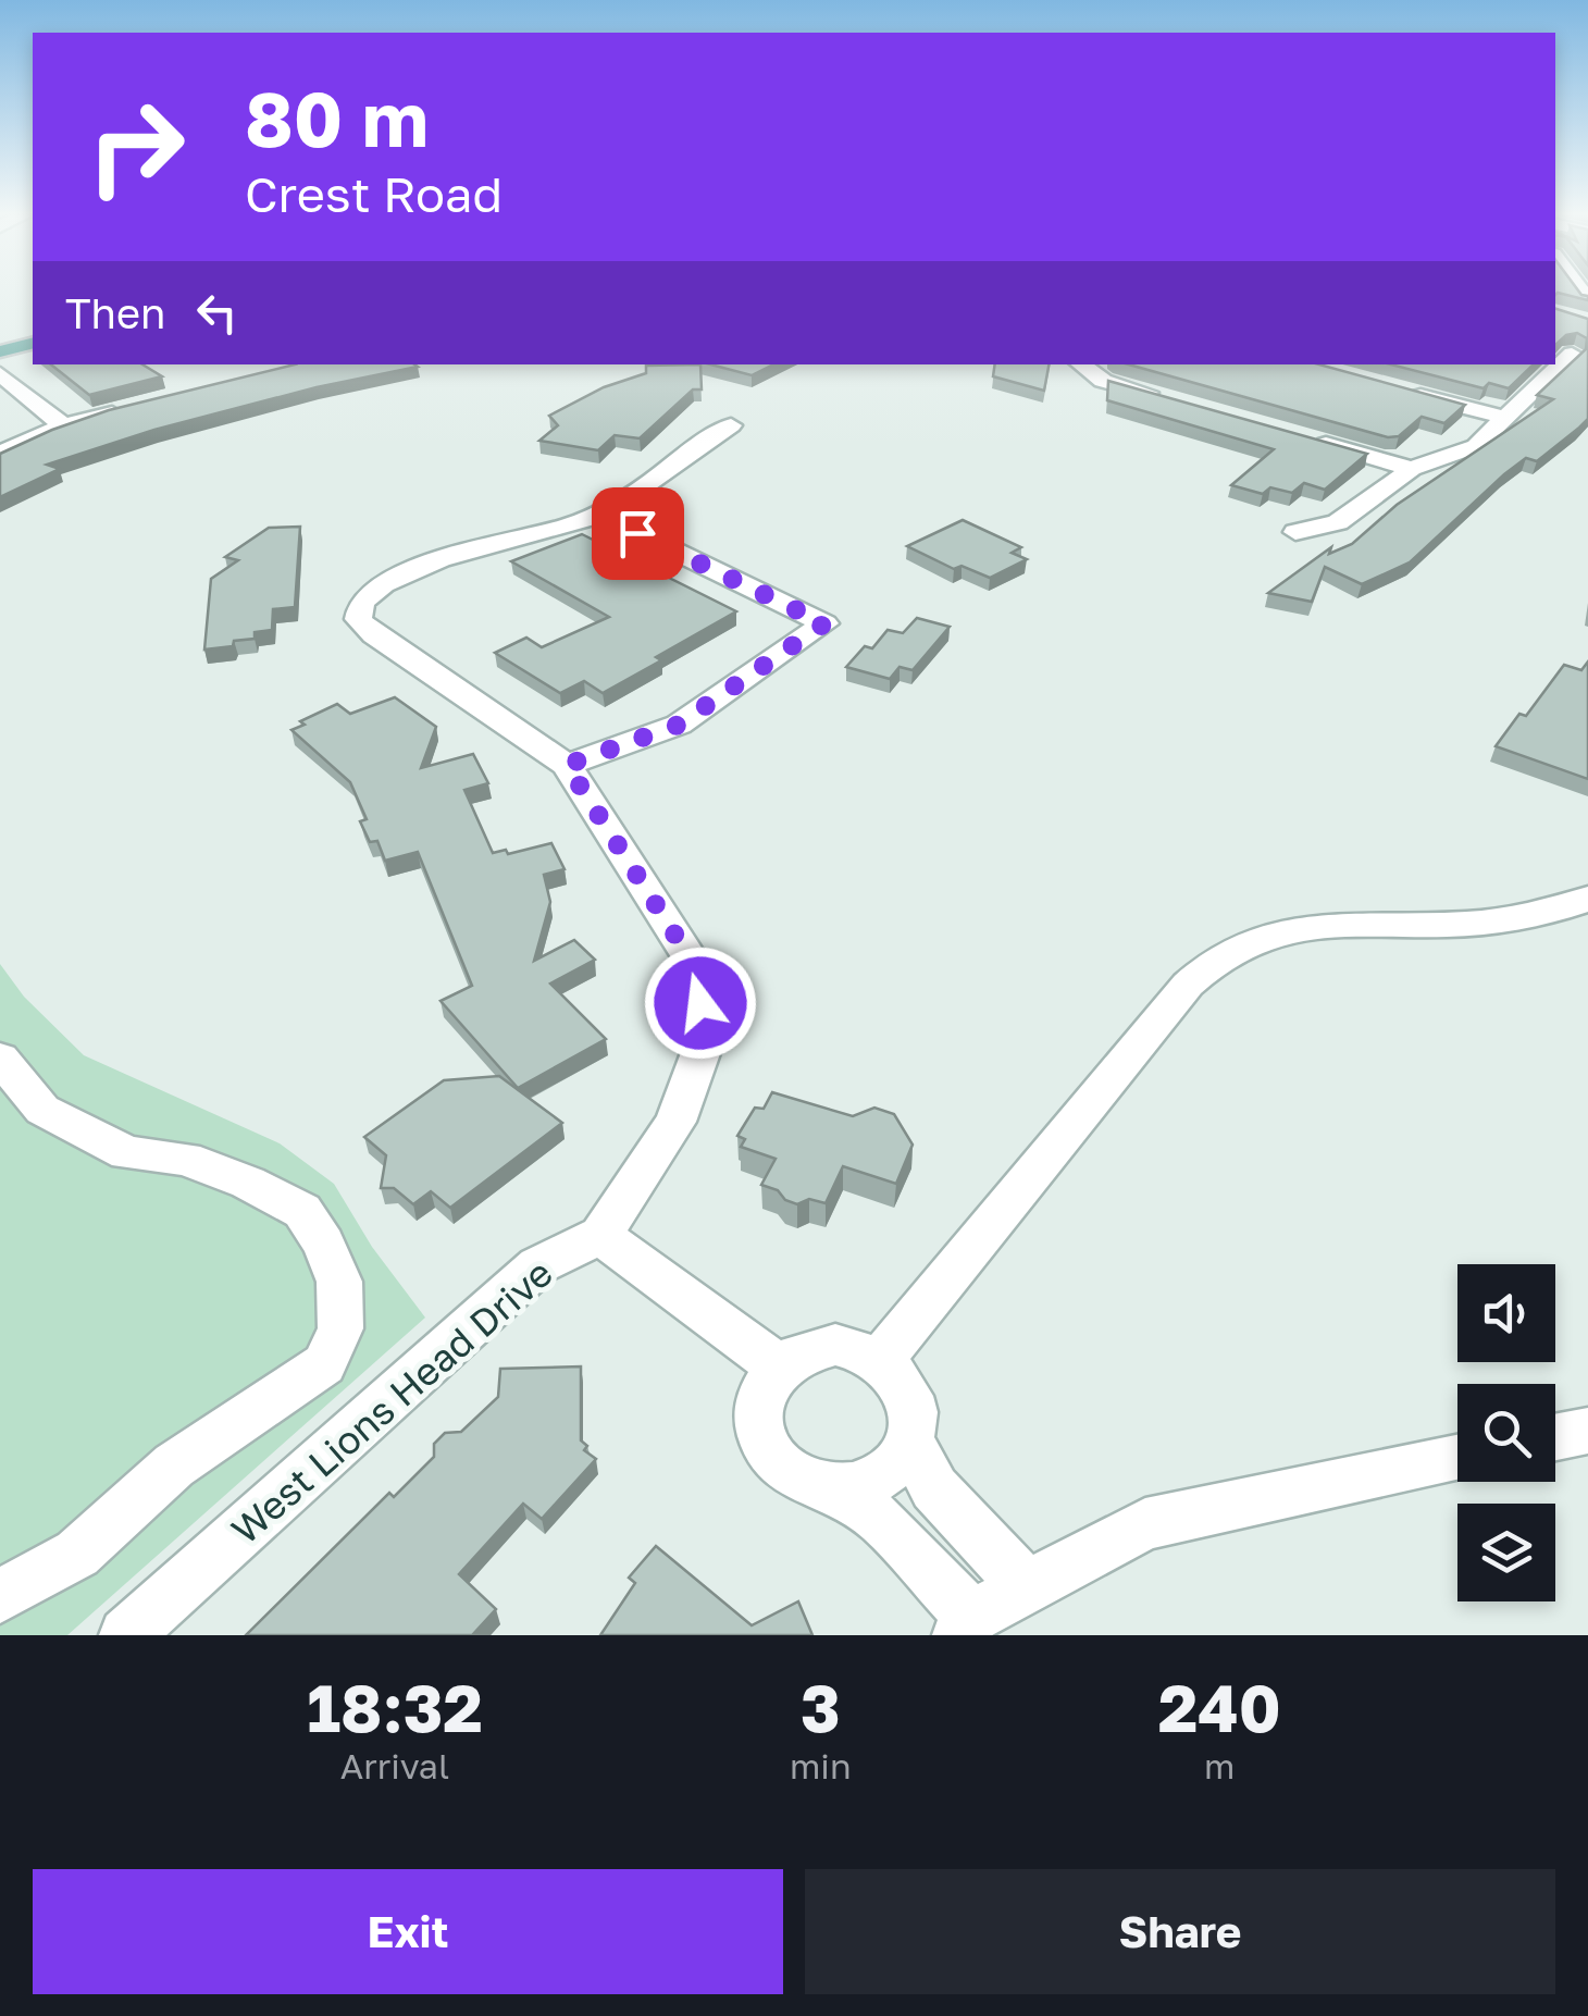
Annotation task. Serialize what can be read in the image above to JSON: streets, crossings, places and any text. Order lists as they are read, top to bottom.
{
  "streets": {
    "street": ["West Lions Head Drive"]
  },
  "page": {
    "turn": ["80 m", "Crest Road"],
    "then": "Then",
    "eta": [
      "18:32",
      "Arrival",
      "3",
      "min",
      "240",
      "m"
    ],
    "buttons": ["Exit", "Share"]
  }
}
